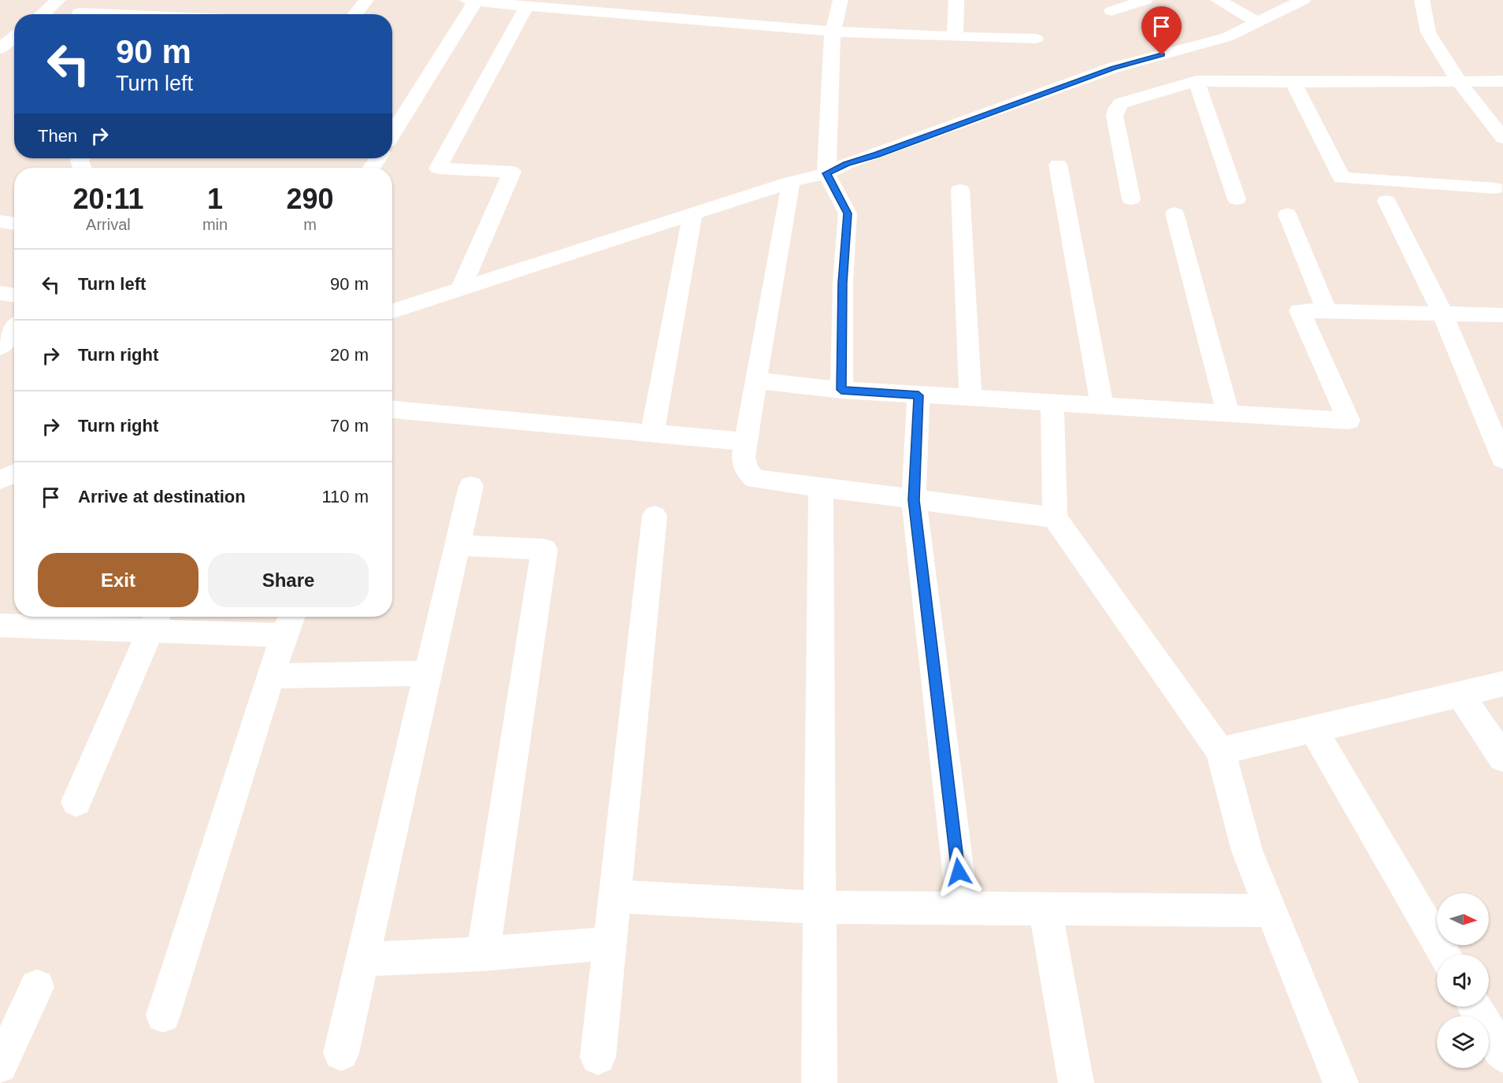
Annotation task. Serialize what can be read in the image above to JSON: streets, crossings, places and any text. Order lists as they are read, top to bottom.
{
  "north": "right",
  "page": {
    "turn": ["90 m", "Turn left"],
    "then": "Then",
    "eta": [
      "20:11",
      "Arrival",
      "1",
      "min",
      "290",
      "m"
    ],
    "list": [
      {
        "name": "Turn left",
        "value": "90 m"
      },
      {
        "name": "Turn right",
        "value": "20 m"
      },
      {
        "name": "Turn right",
        "value": "70 m"
      },
      {
        "name": "Arrive at destination",
        "value": "110 m"
      }
    ],
    "buttons": ["Exit", "Share"]
  }
}
